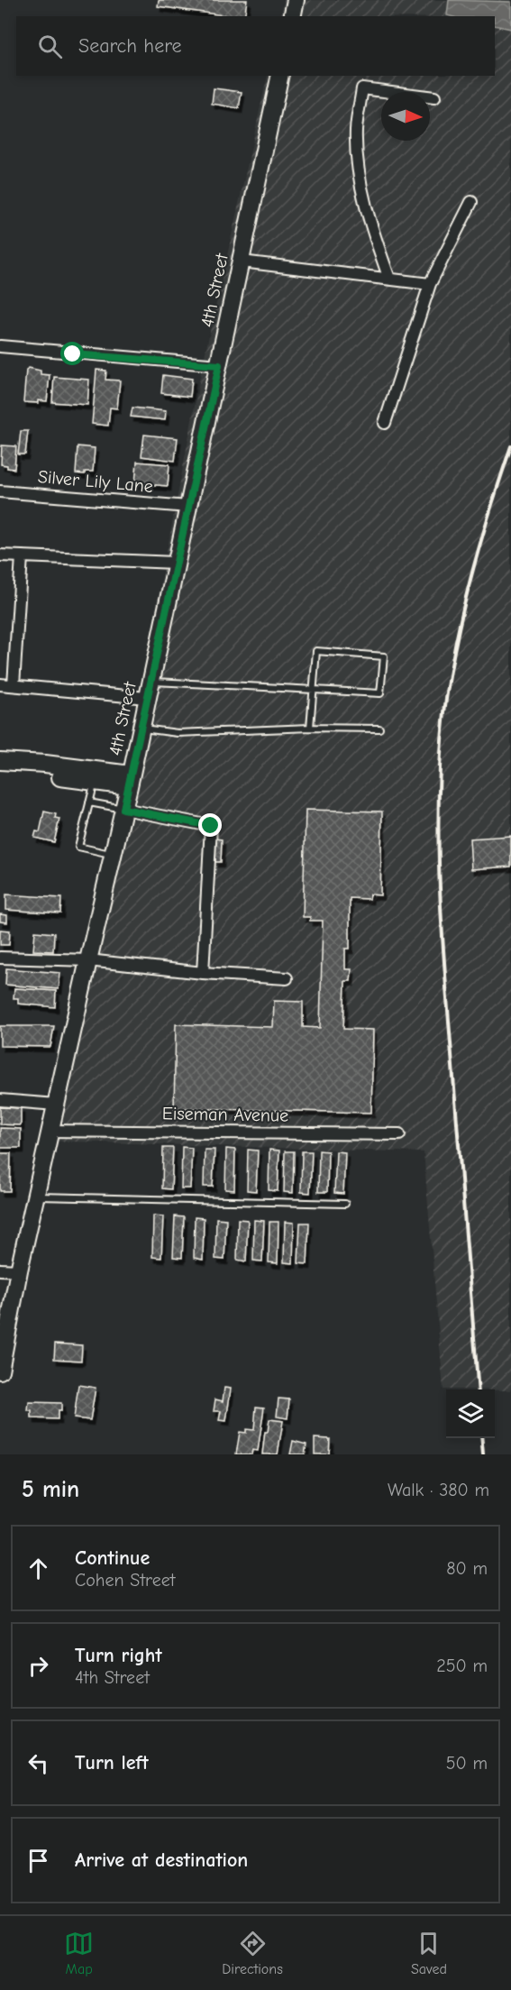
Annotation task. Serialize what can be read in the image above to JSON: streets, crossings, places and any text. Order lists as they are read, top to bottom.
{
  "streets": {
    "main road": ["4th Street"],
    "street": ["Silver Lily Lane", "Eiseman Avenue"]
  },
  "crossings": [
    ["4th Street", "Silver Lily Lane"],
    ["4th Street", "Eiseman Avenue"]
  ],
  "north": "right",
  "page": {
    "search": "Search here",
    "heading": ["5 min", "Walk · 380 m"],
    "list": [
      ["Continue", "Cohen Street", "80 m"],
      ["Turn right", "4th Street", "250 m"],
      ["Turn left", "50 m"],
      "Arrive at destination"
    ],
    "nav": ["Map", "Directions", "Saved"]
  }
}
